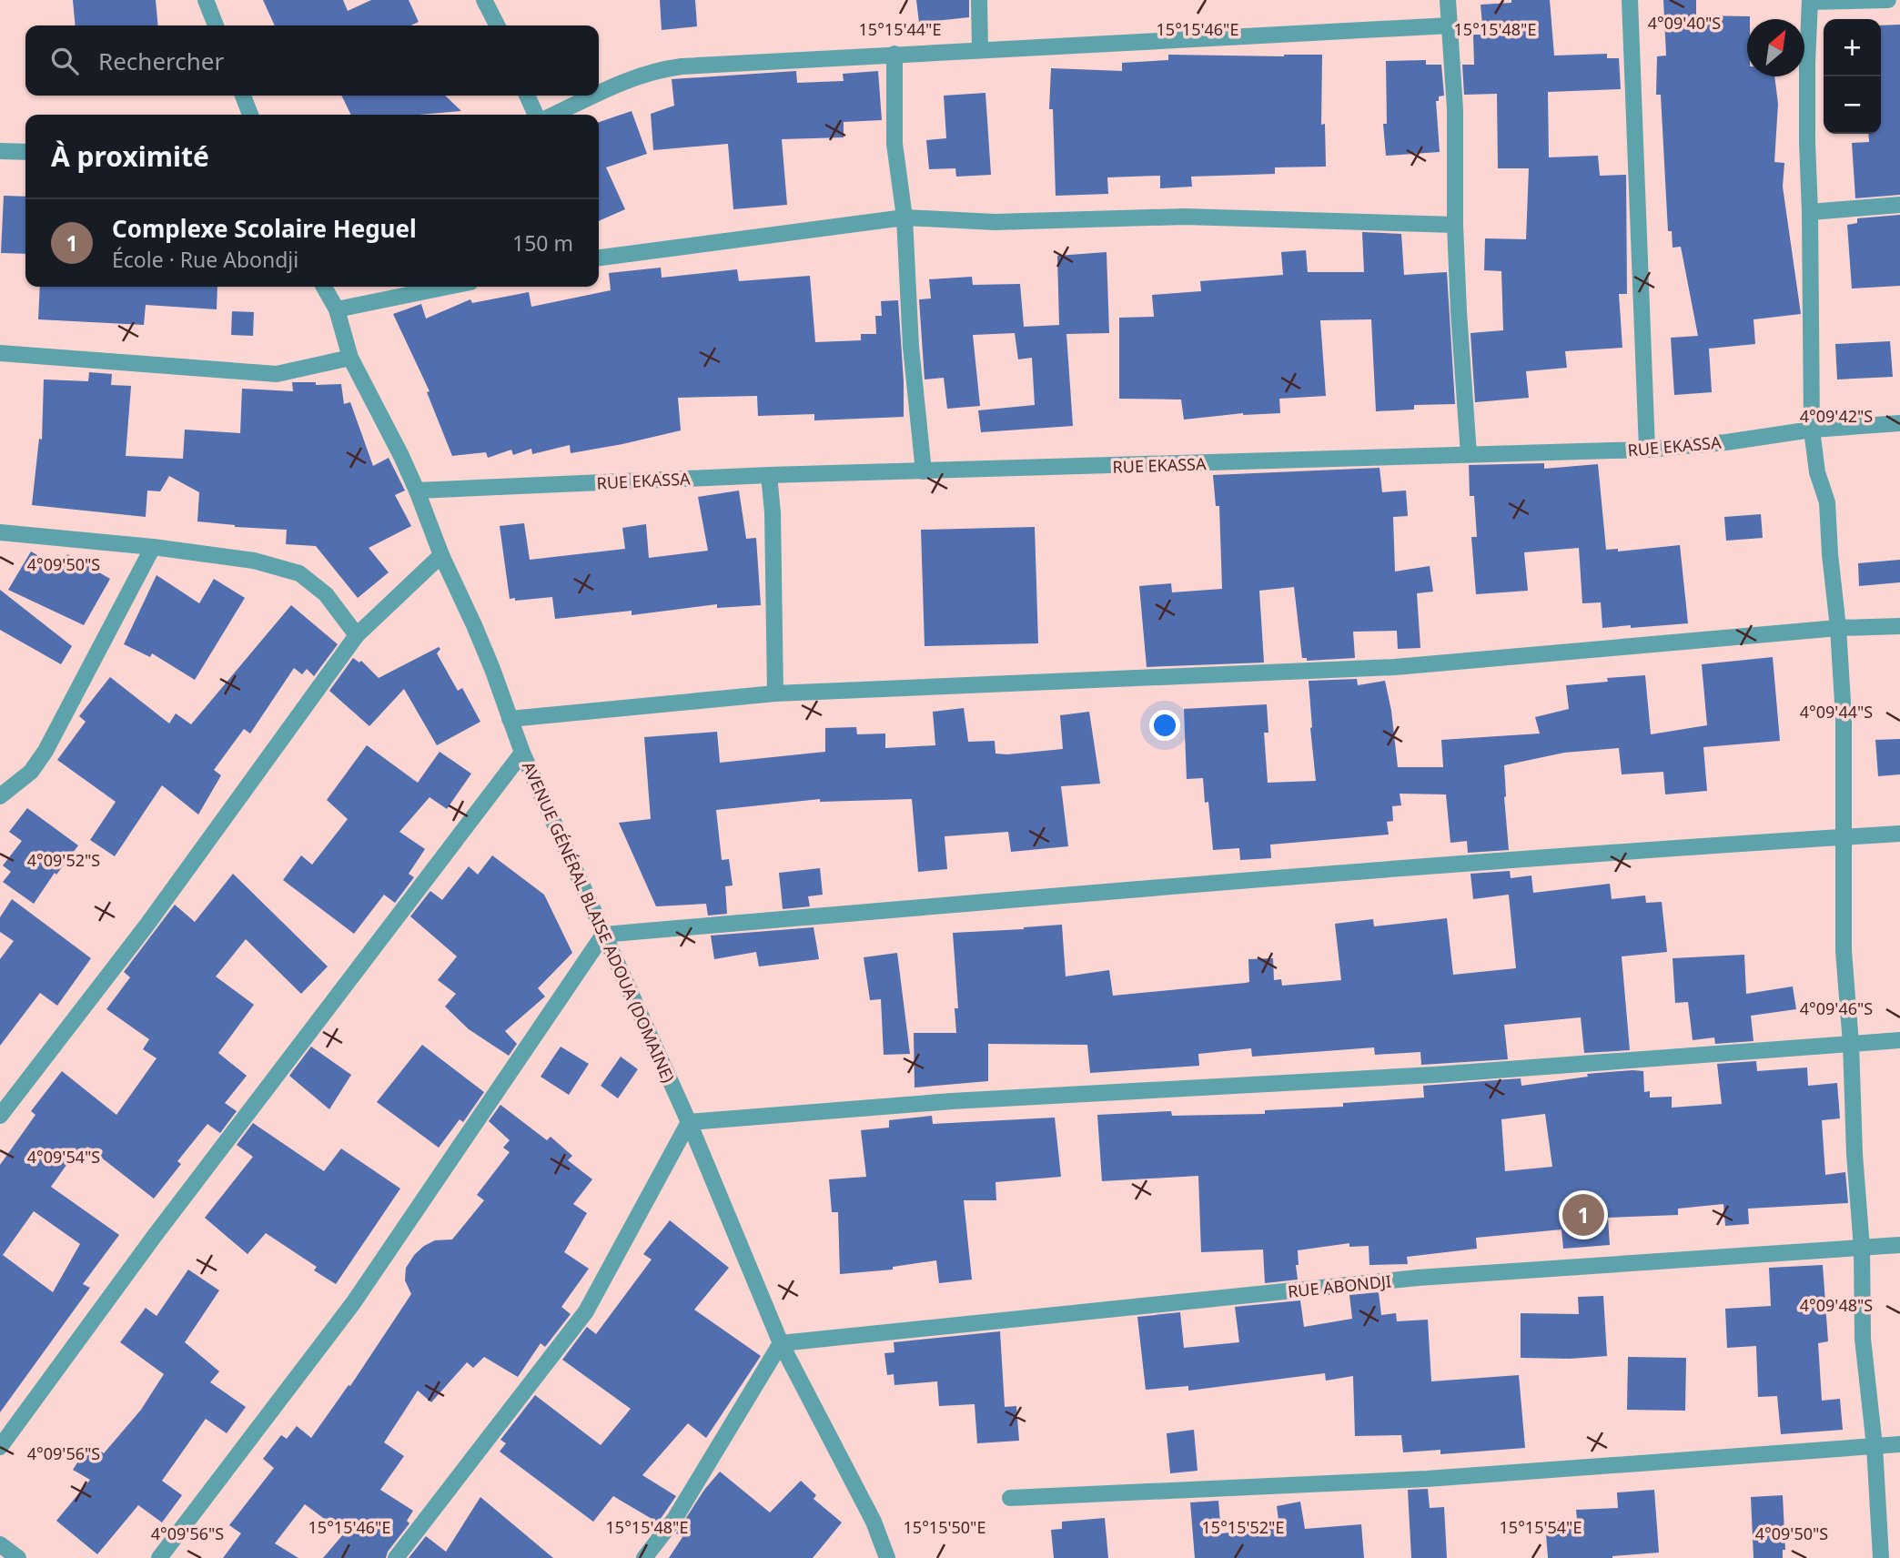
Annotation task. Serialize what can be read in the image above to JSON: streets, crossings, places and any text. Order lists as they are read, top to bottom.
{
  "streets": {
    "street": ["RUE EKASSA", "AVENUE GÉNÉRAL BLAISE ADOUA (DOMAINE)", "RUE ABONDJI"]
  },
  "crossings": [
    ["RUE EKASSA", "AVENUE GÉNÉRAL BLAISE ADOUA (DOMAINE)"],
    ["AVENUE GÉNÉRAL BLAISE ADOUA (DOMAINE)", "RUE ABONDJI"]
  ],
  "north": "top right",
  "page": {
    "map_buttons": ["+", "−"],
    "search": "Rechercher",
    "heading": "À proximité",
    "list": [
      {
        "mark": "1",
        "name": "Complexe Scolaire Heguel",
        "note": "École · Rue Abondji",
        "value": "150 m"
      }
    ],
    "pins": "1"
  },
  "coordinates": [
    "4°09'40\"S",
    "15°15'44\"E",
    "15°15'46\"E",
    "15°15'48\"E",
    "4°09'42\"S",
    "4°09'50\"S",
    "4°09'44\"S",
    "4°09'52\"S",
    "4°09'46\"S",
    "4°09'54\"S",
    "4°09'48\"S",
    "4°09'56\"S",
    "15°15'50\"E",
    "15°15'52\"E",
    "15°15'54\"E"
  ]
}
